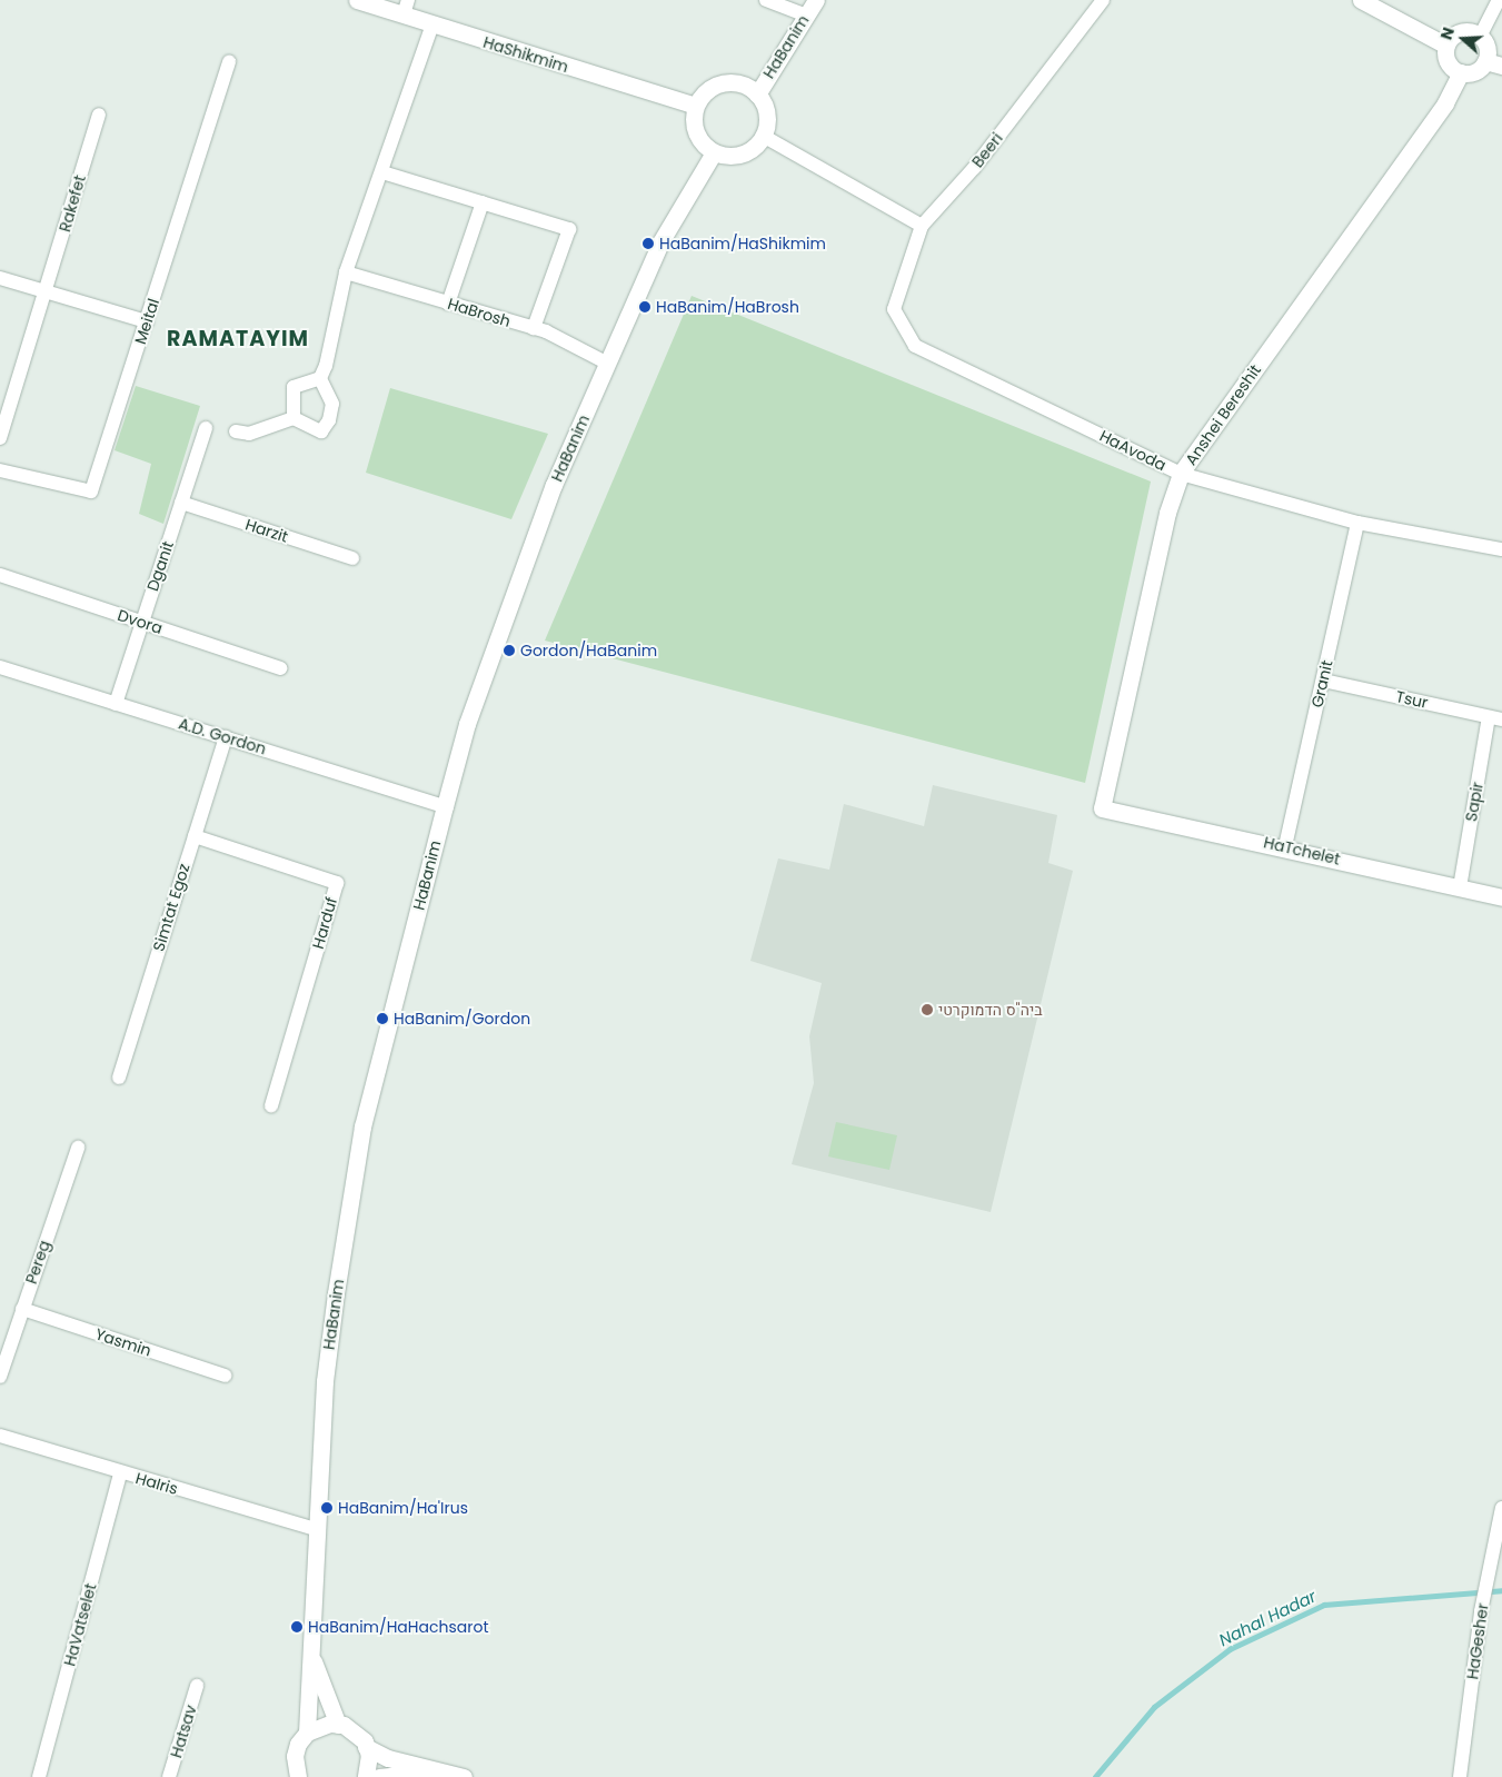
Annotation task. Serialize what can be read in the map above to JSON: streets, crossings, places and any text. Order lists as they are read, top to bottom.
{
  "streets": {
    "street": [
      "HaBanim",
      "HaShikmim",
      "Beeri",
      "Rakefet",
      "HaBrosh",
      "Meital",
      "Anshei Bereshit",
      "HaAvoda",
      "Harzit",
      "Dganit",
      "Dvora",
      "Granit",
      "Tsur",
      "A.D. Gordon",
      "Sapir",
      "HaTchelet",
      "Simtat Egoz",
      "Harduf",
      "Pereg",
      "Yasmin",
      "HaIris",
      "HaVatselet",
      "HaGesher",
      "Hatsav"
    ]
  },
  "crossings": [
    ["HaBanim", "HaShikmim"],
    ["HaBanim", "HaBrosh"],
    ["HaBanim", "A.D. Gordon"],
    ["HaBanim", "HaIris"],
    ["Beeri", "HaAvoda"],
    ["Anshei Bereshit", "HaAvoda"],
    ["Anshei Bereshit", "HaTchelet"],
    ["HaAvoda", "Granit"],
    ["Harzit", "Dganit"],
    ["Dganit", "Dvora"],
    ["Dganit", "A.D. Gordon"],
    ["Granit", "Tsur"],
    ["Granit", "HaTchelet"],
    ["Tsur", "Sapir"],
    ["A.D. Gordon", "Simtat Egoz"],
    ["Sapir", "HaTchelet"],
    ["Simtat Egoz", "Harduf"],
    ["Pereg", "Yasmin"],
    ["HaIris", "HaVatselet"]
  ],
  "districts": ["RAMATAYIM"],
  "water": ["Nahal Hadar"],
  "places": [
    "HaBanim/HaShikmim",
    "HaBanim/HaBrosh",
    "Gordon/HaBanim",
    "ביה\"ס הדמוקרטי",
    "HaBanim/Gordon",
    "HaBanim/Ha'Irus",
    "HaBanim/HaHachsarot"
  ],
  "north": "left"
}
